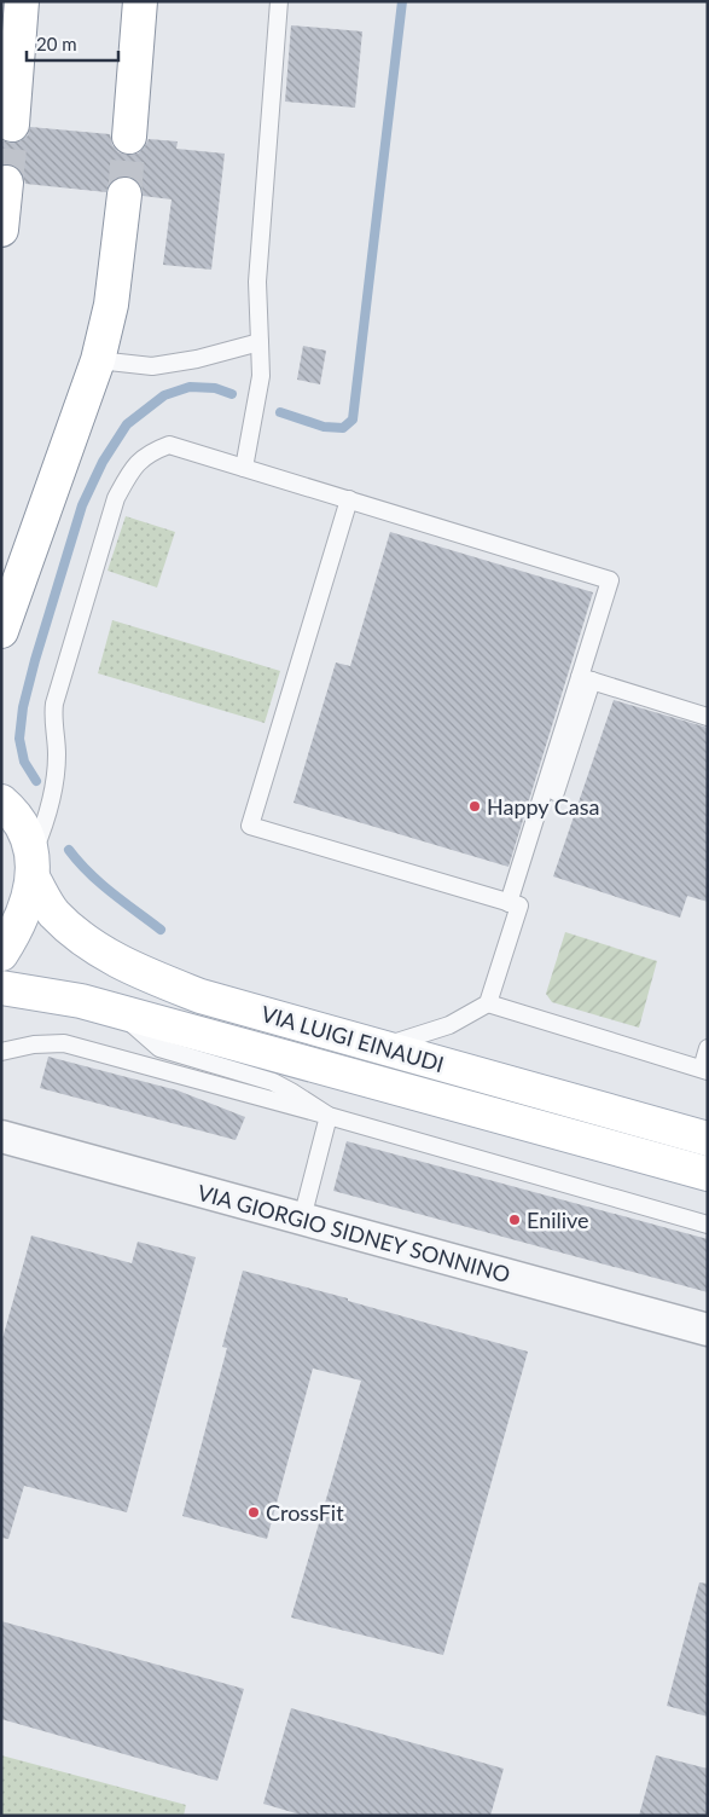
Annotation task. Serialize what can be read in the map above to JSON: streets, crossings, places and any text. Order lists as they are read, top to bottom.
{
  "streets": {
    "main road": ["VIA LUIGI EINAUDI"],
    "street": ["VIA GIORGIO SIDNEY SONNINO"]
  },
  "places": ["Happy Casa", "Enilive", "CrossFit"],
  "scale_bar": "20 m"
}
